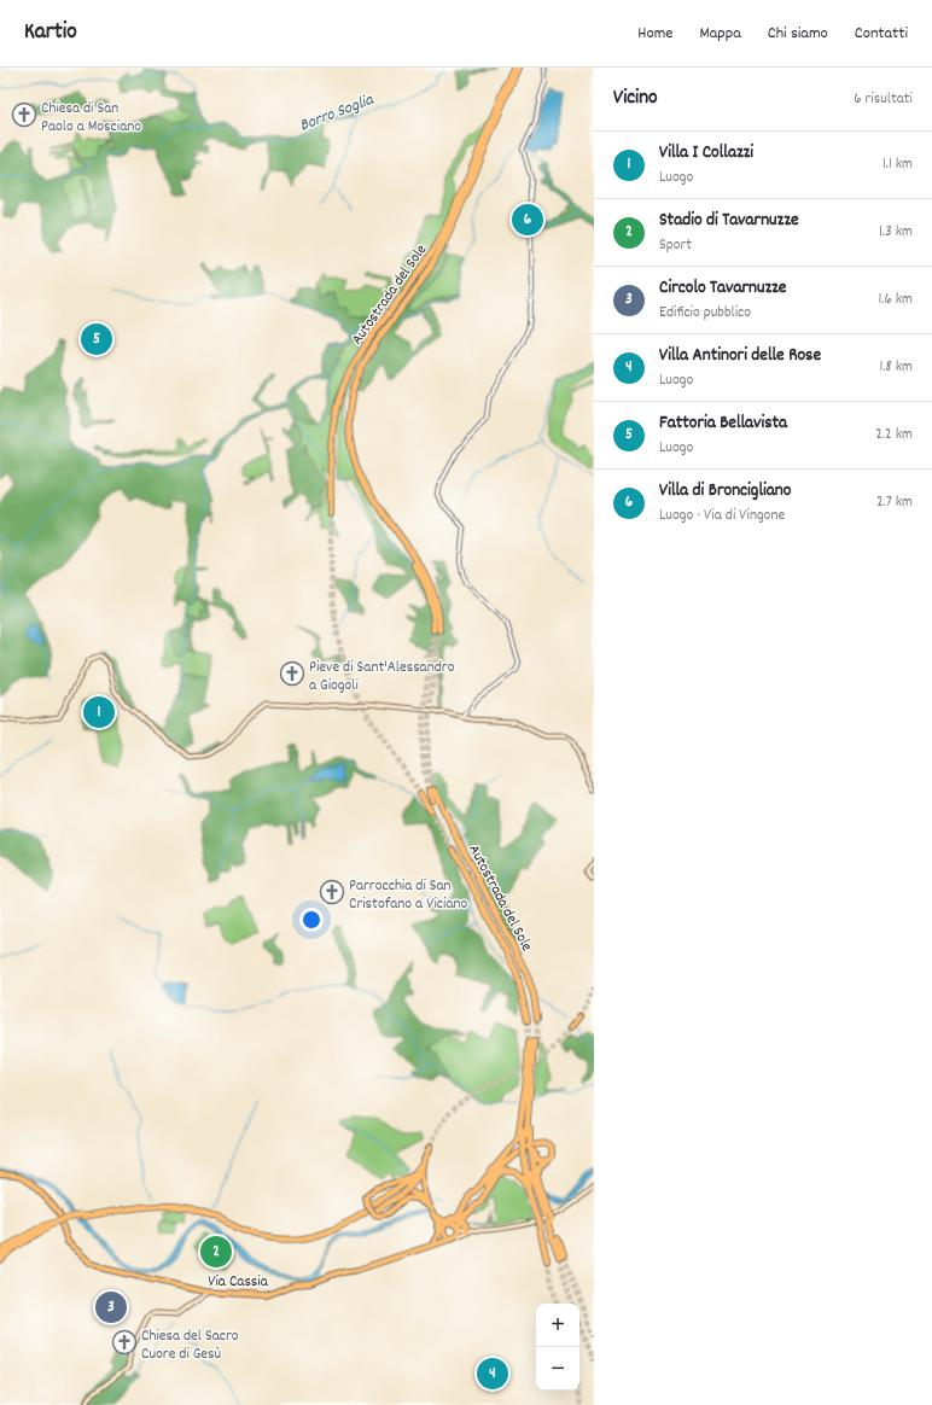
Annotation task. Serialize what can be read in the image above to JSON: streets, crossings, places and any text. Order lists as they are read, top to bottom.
{
  "streets": {
    "highway": ["Autostrada del Sole"],
    "main road": ["Via Cassia"]
  },
  "water": ["Borro Soglia"],
  "places": {
    "church": [
      "Chiesa di San Paolo a Mosciano",
      "Pieve di Sant'Alessandro a Giogoli",
      "Parrocchia di San Cristofano a Viciano",
      "Chiesa del Sacro Cuore di Gesù"
    ]
  },
  "page": {
    "header": "Kartio",
    "nav": [
      "Home",
      "Mappa",
      "Chi siamo",
      "Contatti"
    ],
    "heading": ["Vicino", "6 risultati"],
    "list": [
      {
        "mark": "1",
        "name": "Villa I Collazzi",
        "note": "Luogo",
        "value": "1.1 km"
      },
      {
        "mark": "2",
        "name": "Stadio di Tavarnuzze",
        "note": "Sport",
        "value": "1.3 km"
      },
      {
        "mark": "3",
        "name": "Circolo Tavarnuzze",
        "note": "Edificio pubblico",
        "value": "1.6 km"
      },
      {
        "mark": "4",
        "name": "Villa Antinori delle Rose",
        "note": "Luogo",
        "value": "1.8 km"
      },
      {
        "mark": "5",
        "name": "Fattoria Bellavista",
        "note": "Luogo",
        "value": "2.2 km"
      },
      {
        "mark": "6",
        "name": "Villa di Broncigliano",
        "note": "Luogo · Via di Vingone",
        "value": "2.7 km"
      }
    ],
    "pins": [
      "6",
      "5",
      "1",
      "2",
      "3",
      "4"
    ],
    "map_buttons": ["+", "−"]
  }
}
